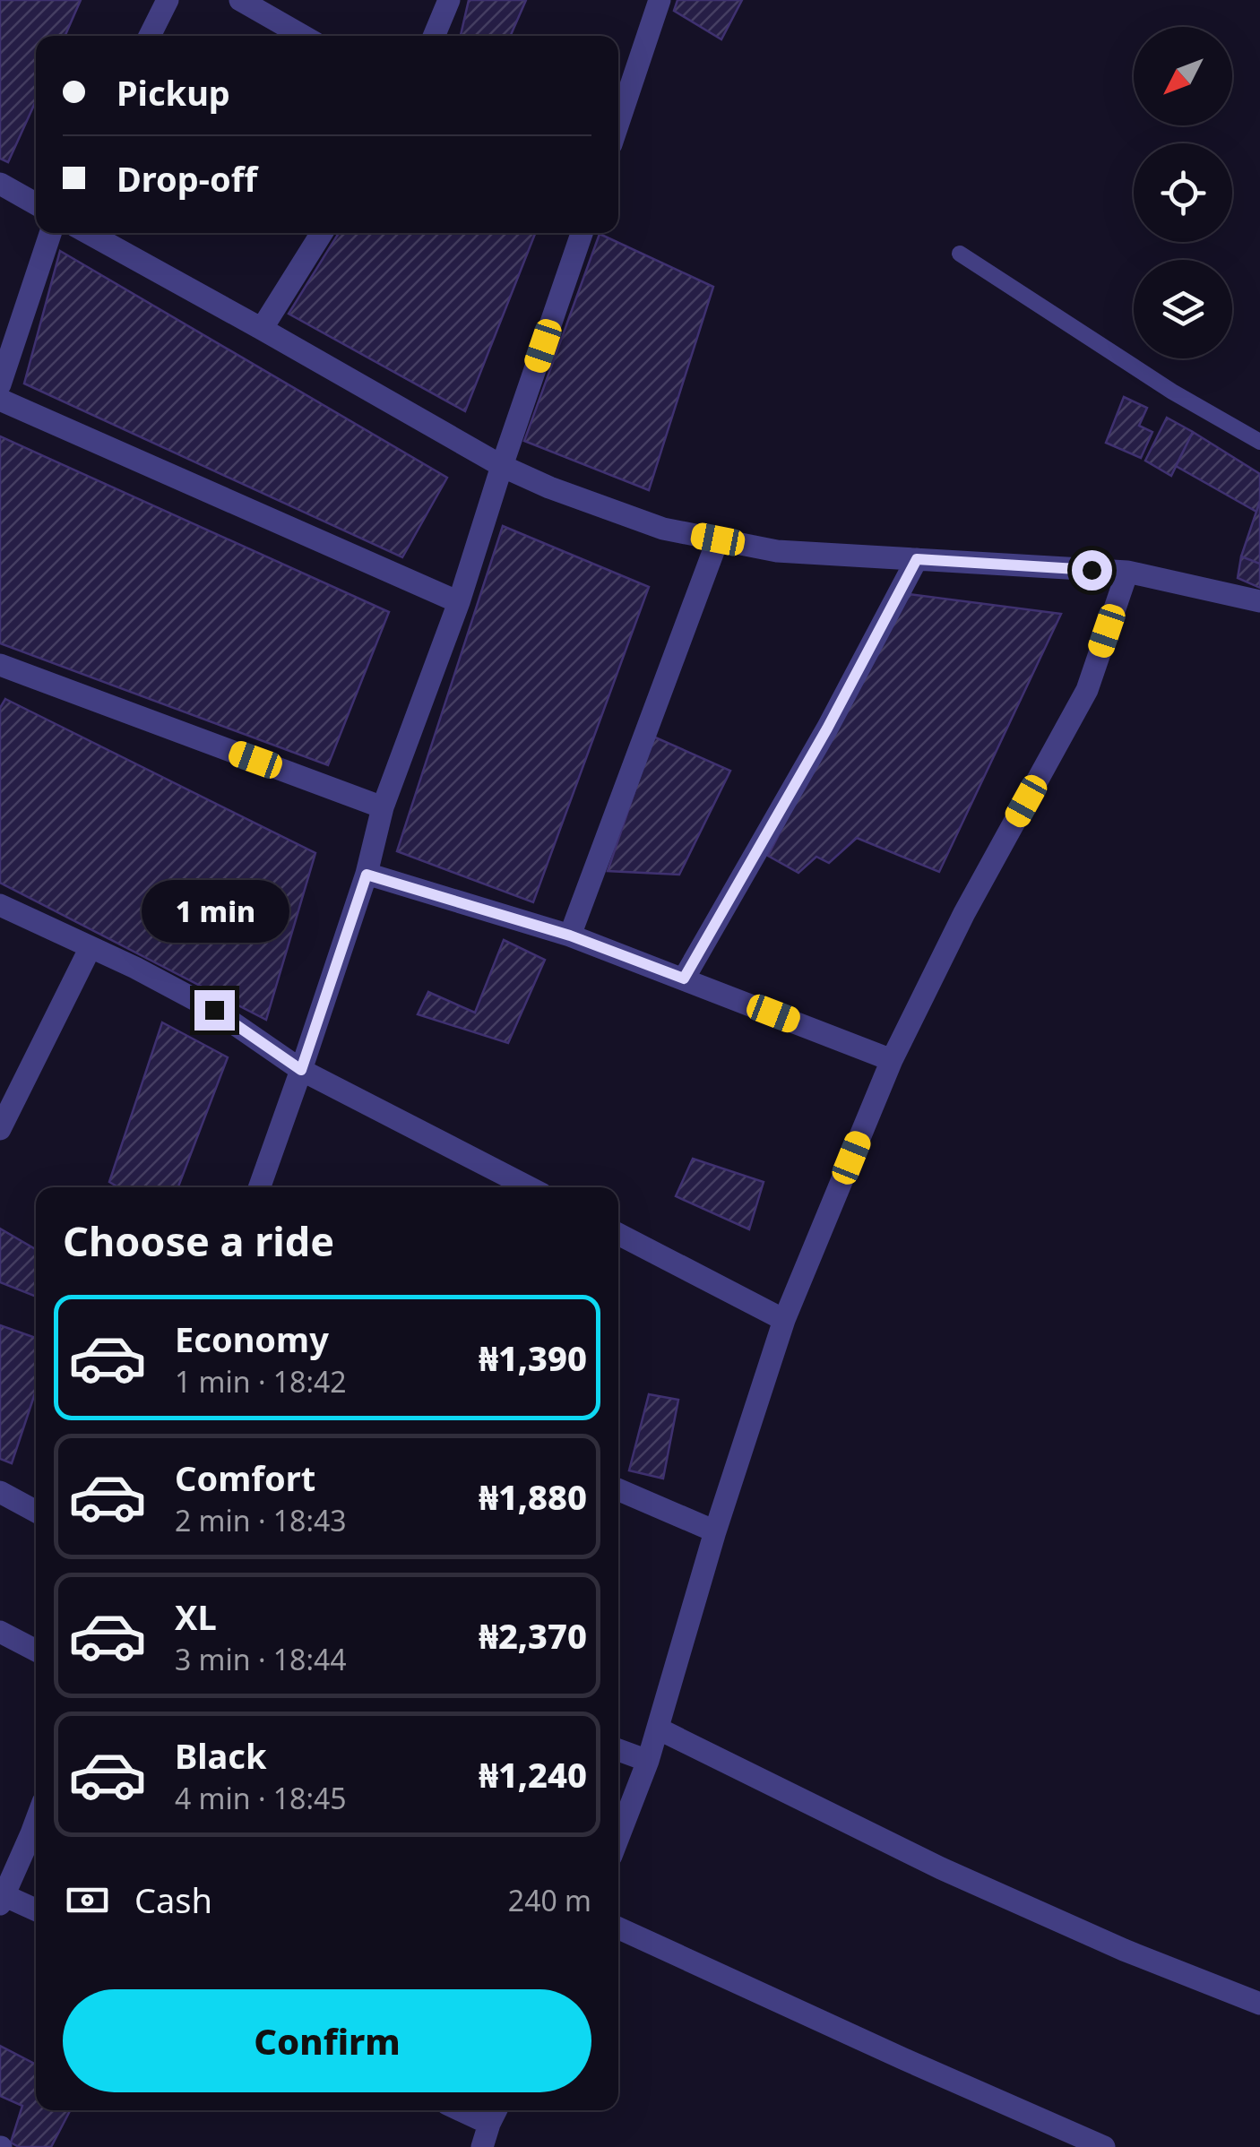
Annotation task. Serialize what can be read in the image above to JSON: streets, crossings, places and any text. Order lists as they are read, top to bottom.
{
  "north": "bottom left",
  "page": {
    "banner": ["Pickup", "Drop-off"],
    "bubble": "1 min",
    "heading": "Choose a ride",
    "list": [
      {
        "name": "Economy",
        "note": "1 min · 18:42",
        "value": "₦1,390"
      },
      {
        "name": "Comfort",
        "note": "2 min · 18:43",
        "value": "₦1,880"
      },
      {
        "name": "XL",
        "note": "3 min · 18:44",
        "value": "₦2,370"
      },
      {
        "name": "Black",
        "note": "4 min · 18:45",
        "value": "₦1,240"
      }
    ],
    "pay": ["Cash", "240 m"],
    "buttons": "Confirm"
  }
}
